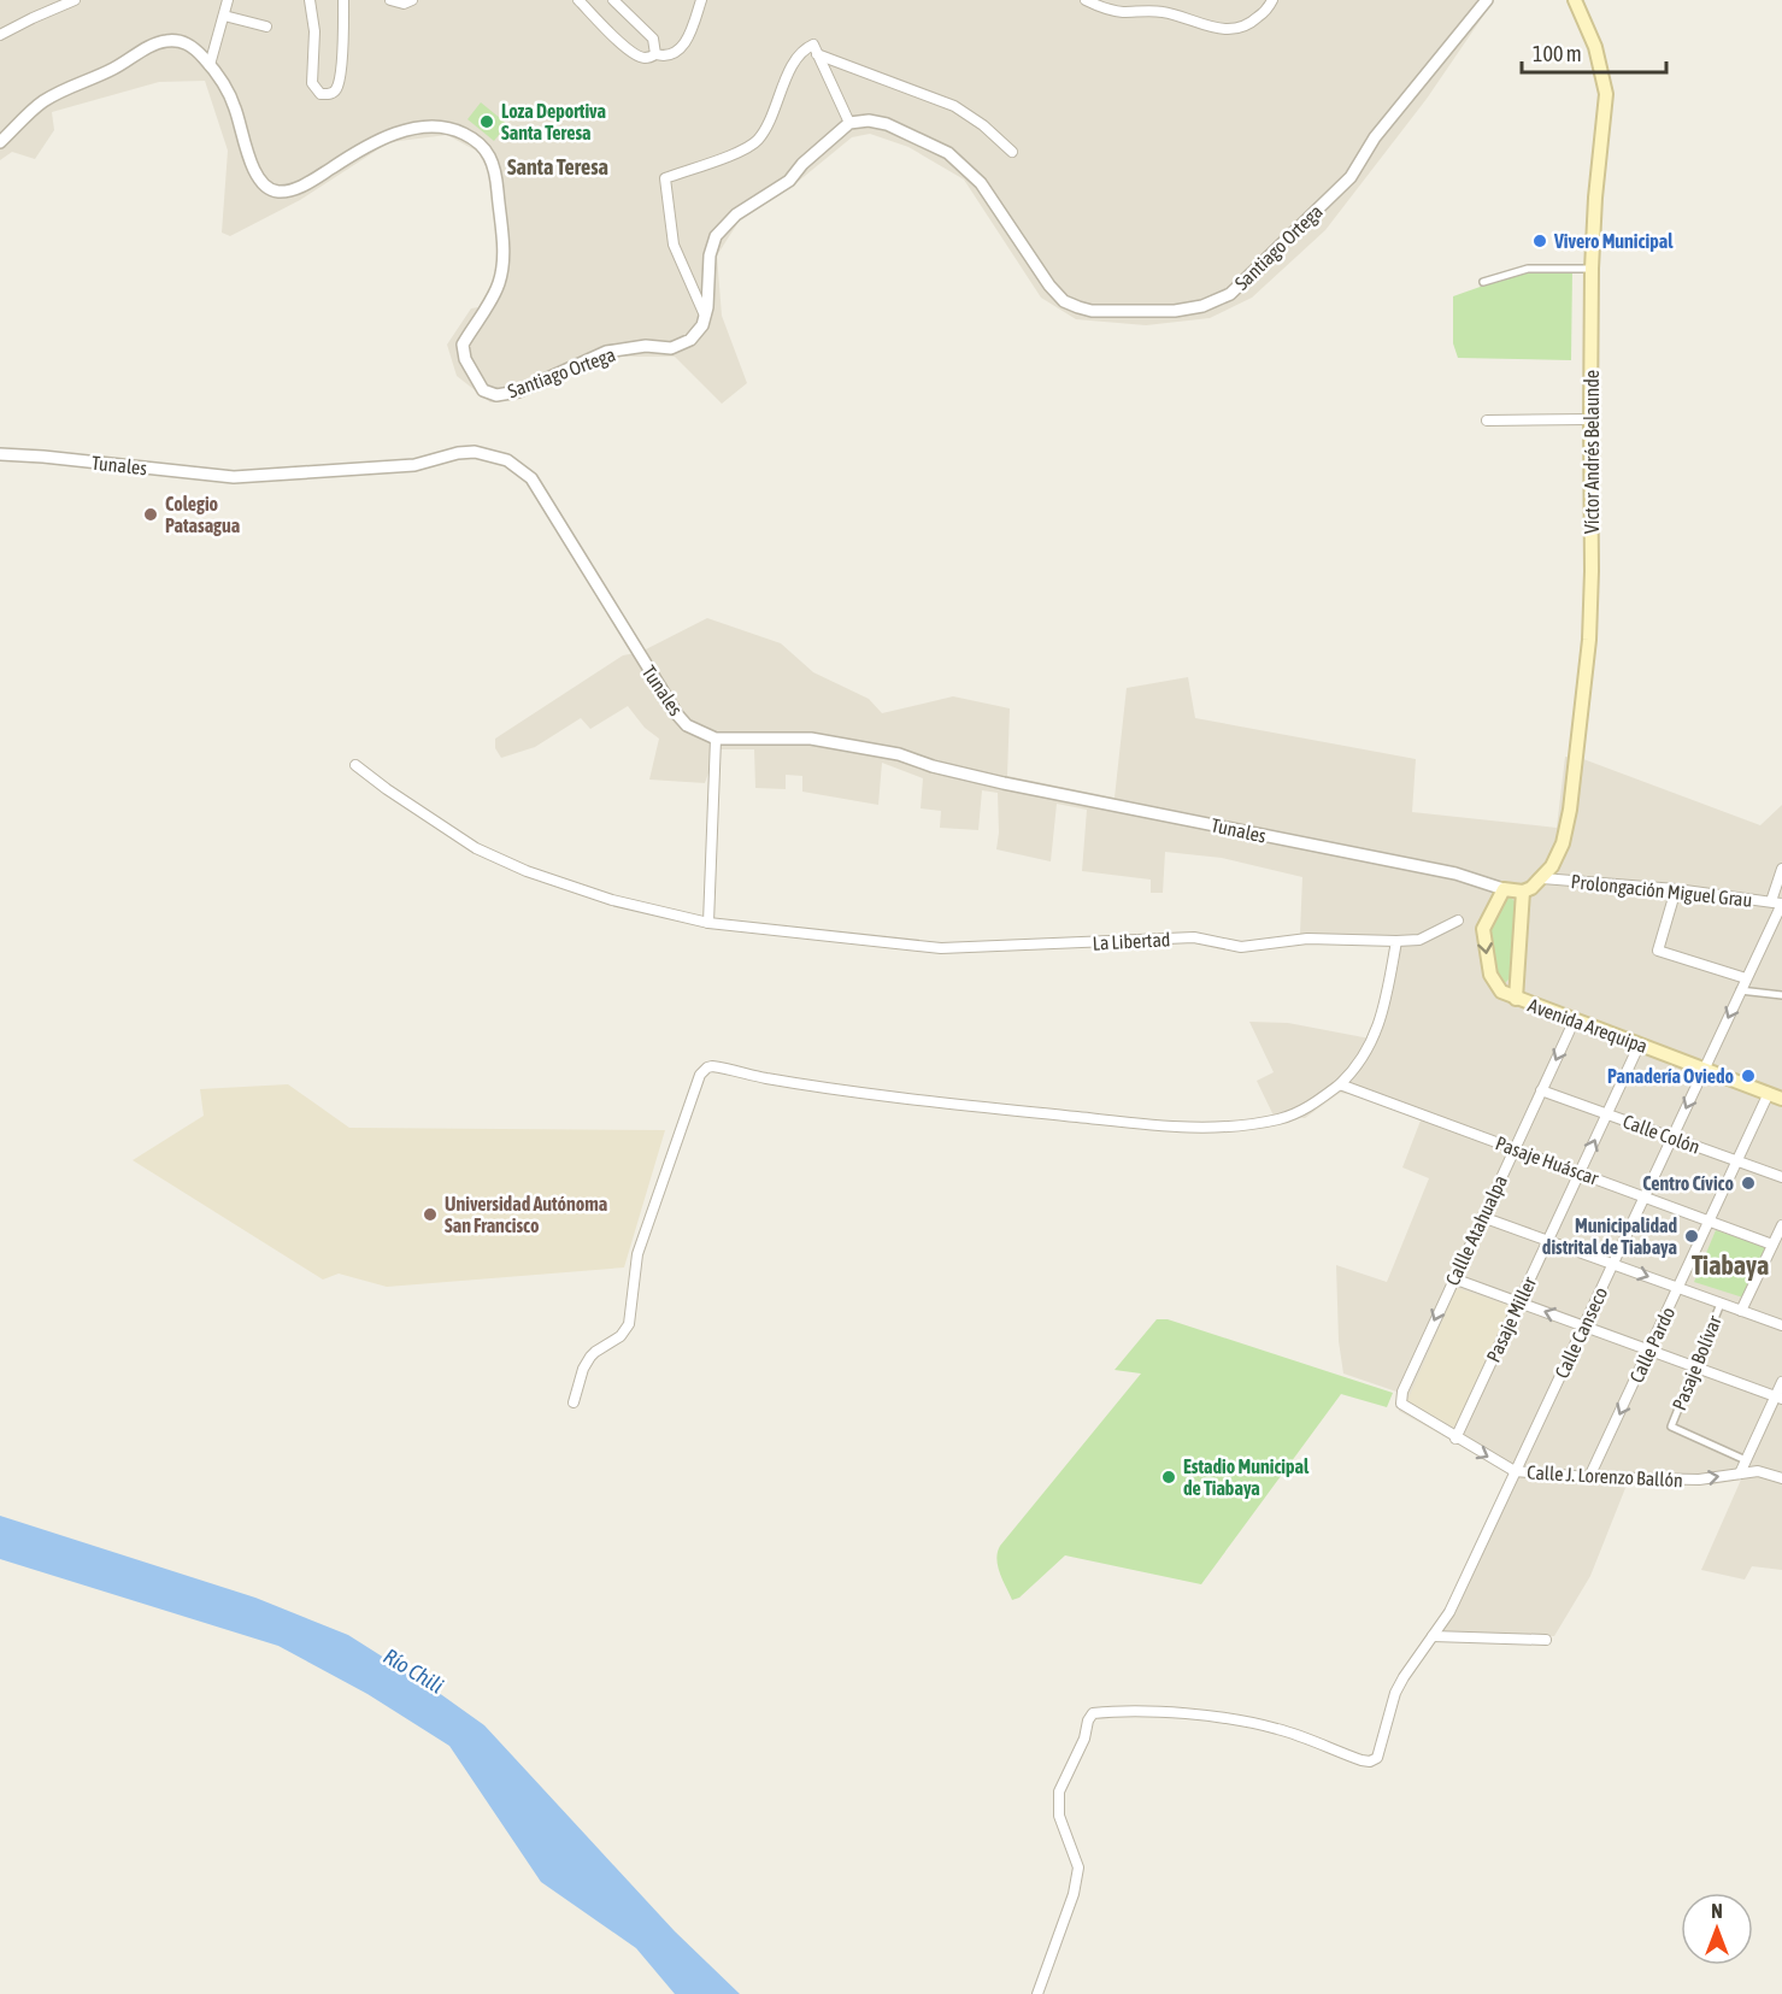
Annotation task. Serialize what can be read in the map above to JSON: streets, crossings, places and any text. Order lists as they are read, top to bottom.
{
  "streets": {
    "main road": ["Víctor Andrés Belaunde", "Avenida Arequipa"],
    "street": [
      "Santiago Ortega",
      "Tunales",
      "Prolongación Miguel Grau",
      "La Libertad",
      "Calle Colón",
      "Pasaje Huáscar",
      "Callle Atahualpa",
      "Pasaje Miller",
      "Calle Canseco",
      "Calle Pardo",
      "Pasaje Bolívar",
      "Calle J. Lorenzo Ballón"
    ]
  },
  "crossings": [
    ["Víctor Andrés Belaunde", "Prolongación Miguel Grau"],
    ["Víctor Andrés Belaunde", "Avenida Arequipa"],
    ["Tunales", "Avenida Arequipa"],
    ["Prolongación Miguel Grau", "Calle Canseco"],
    ["Avenida Arequipa", "Callle Atahualpa"],
    ["Avenida Arequipa", "Pasaje Miller"],
    ["Avenida Arequipa", "Calle Canseco"],
    ["Avenida Arequipa", "Calle Pardo"],
    ["Calle Colón", "Callle Atahualpa"],
    ["Calle Colón", "Pasaje Miller"],
    ["Calle Colón", "Calle Canseco"],
    ["Calle Colón", "Calle Pardo"],
    ["Pasaje Huáscar", "Callle Atahualpa"],
    ["Pasaje Huáscar", "Pasaje Miller"],
    ["Pasaje Huáscar", "Calle Canseco"],
    ["Pasaje Huáscar", "Calle Pardo"],
    ["Callle Atahualpa", "Calle J. Lorenzo Ballón"],
    ["Pasaje Miller", "Calle J. Lorenzo Ballón"],
    ["Calle Canseco", "Calle J. Lorenzo Ballón"],
    ["Calle Pardo", "Calle J. Lorenzo Ballón"]
  ],
  "one_way": ["Callle Atahualpa", "Calle J. Lorenzo Ballón"],
  "districts": ["Santa Teresa", "Tiabaya"],
  "water": ["Río Chili"],
  "places": [
    "Loza Deportiva Santa Teresa",
    "Vivero Municipal",
    "Colegio Patasagua",
    "Panadería Oviedo",
    "Centro Cívico",
    "Universidad Autónoma San Francisco",
    "Municipalidad distrital de Tiabaya",
    "Estadio Municipal de Tiabaya"
  ],
  "scale_bar": "100 m",
  "north": "top"
}
